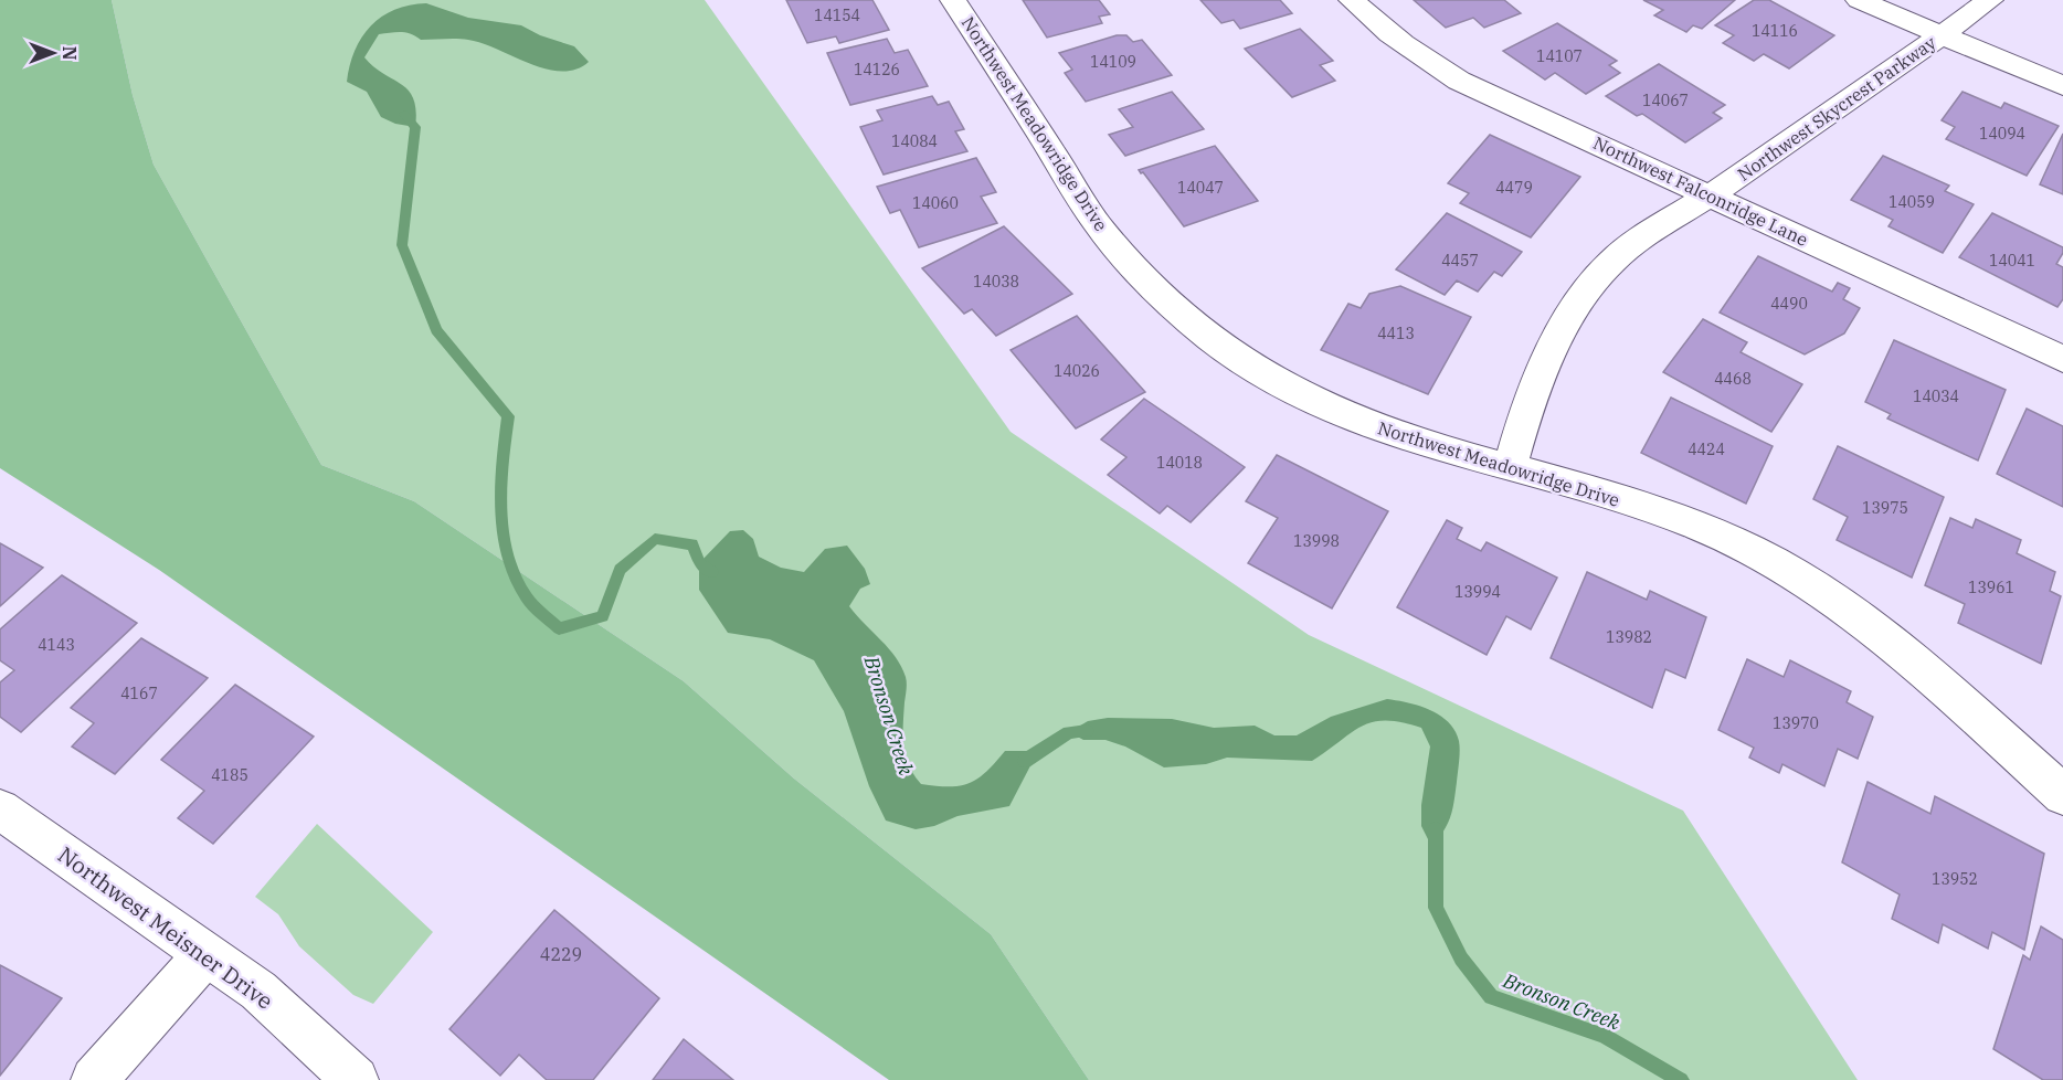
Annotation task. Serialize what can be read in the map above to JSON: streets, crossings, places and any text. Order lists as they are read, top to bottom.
{
  "streets": {
    "street": [
      "Northwest Skycrest Parkway",
      "Northwest Meadowridge Drive",
      "Northwest Falconridge Lane",
      "Northwest Meisner Drive"
    ]
  },
  "crossings": [
    ["Northwest Skycrest Parkway", "Northwest Meadowridge Drive"],
    ["Northwest Skycrest Parkway", "Northwest Falconridge Lane"]
  ],
  "water": ["Bronson Creek"],
  "house_numbers": [
    "14154",
    "14116",
    "14107",
    "14109",
    "14126",
    "14067",
    "14094",
    "14084",
    "14047",
    "4479",
    "14059",
    "14060",
    "4457",
    "14041",
    "14038",
    "4490",
    "4413",
    "14026",
    "4468",
    "14034",
    "4424",
    "14018",
    "13975",
    "13998",
    "13961",
    "13994",
    "13982",
    "4143",
    "4167",
    "13970",
    "4185",
    "13952",
    "4229"
  ],
  "north": "right"
}
